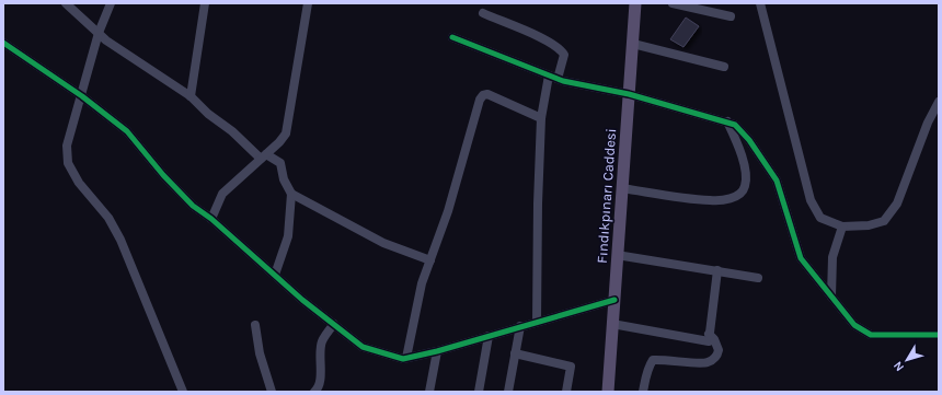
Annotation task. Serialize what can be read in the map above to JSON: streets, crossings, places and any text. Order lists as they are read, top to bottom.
{
  "streets": {
    "main road": ["Fındıkpınarı Caddesi"]
  },
  "north": "bottom left"
}
